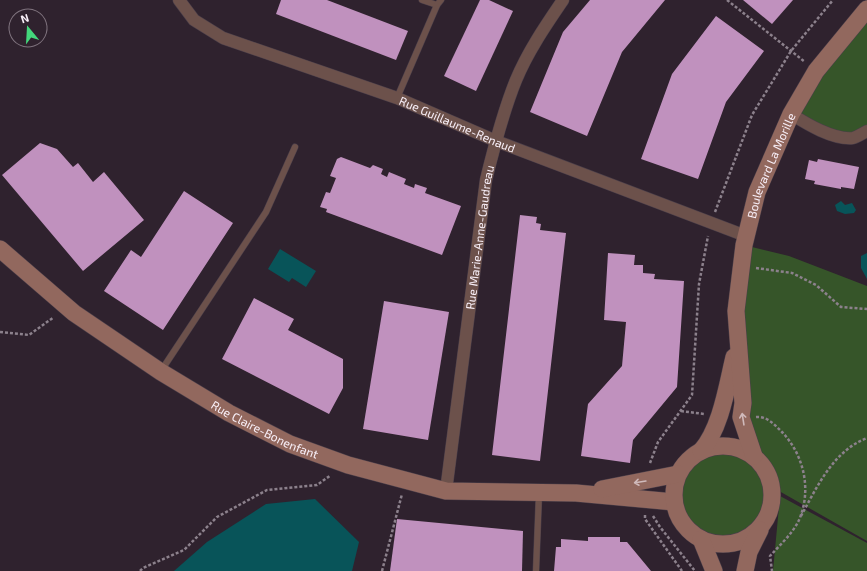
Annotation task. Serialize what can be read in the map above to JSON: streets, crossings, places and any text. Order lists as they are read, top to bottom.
{
  "streets": {
    "street": [
      "Rue Guillaume-Renaud",
      "Boulevard La Morille",
      "Rue Marie-Anne-Gaudreau",
      "Rue Claire-Bonenfant"
    ]
  },
  "crossings": [
    ["Rue Guillaume-Renaud", "Boulevard La Morille"],
    ["Rue Guillaume-Renaud", "Rue Marie-Anne-Gaudreau"],
    ["Boulevard La Morille", "Rue Claire-Bonenfant"],
    ["Rue Marie-Anne-Gaudreau", "Rue Claire-Bonenfant"]
  ],
  "north": "top"
}
